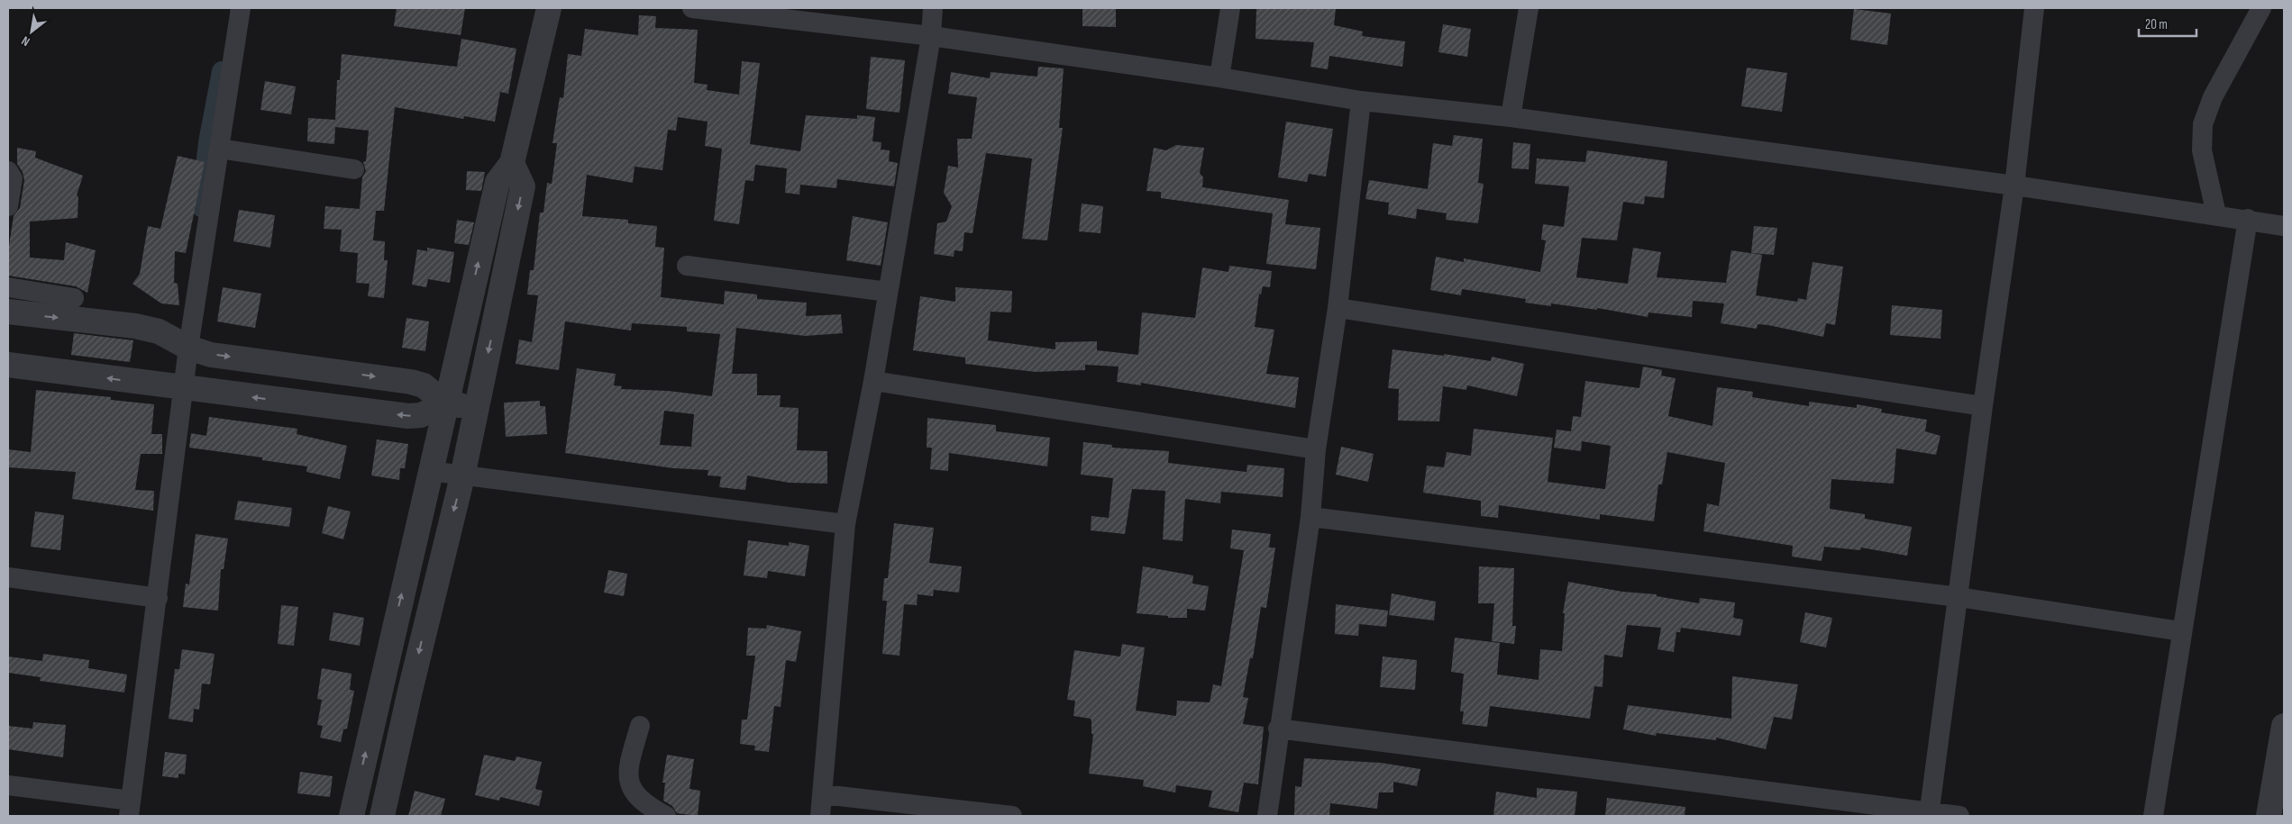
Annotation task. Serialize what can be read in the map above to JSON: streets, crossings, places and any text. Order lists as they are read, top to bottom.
{
  "scale_bar": "20 m",
  "north": "bottom left"
}
